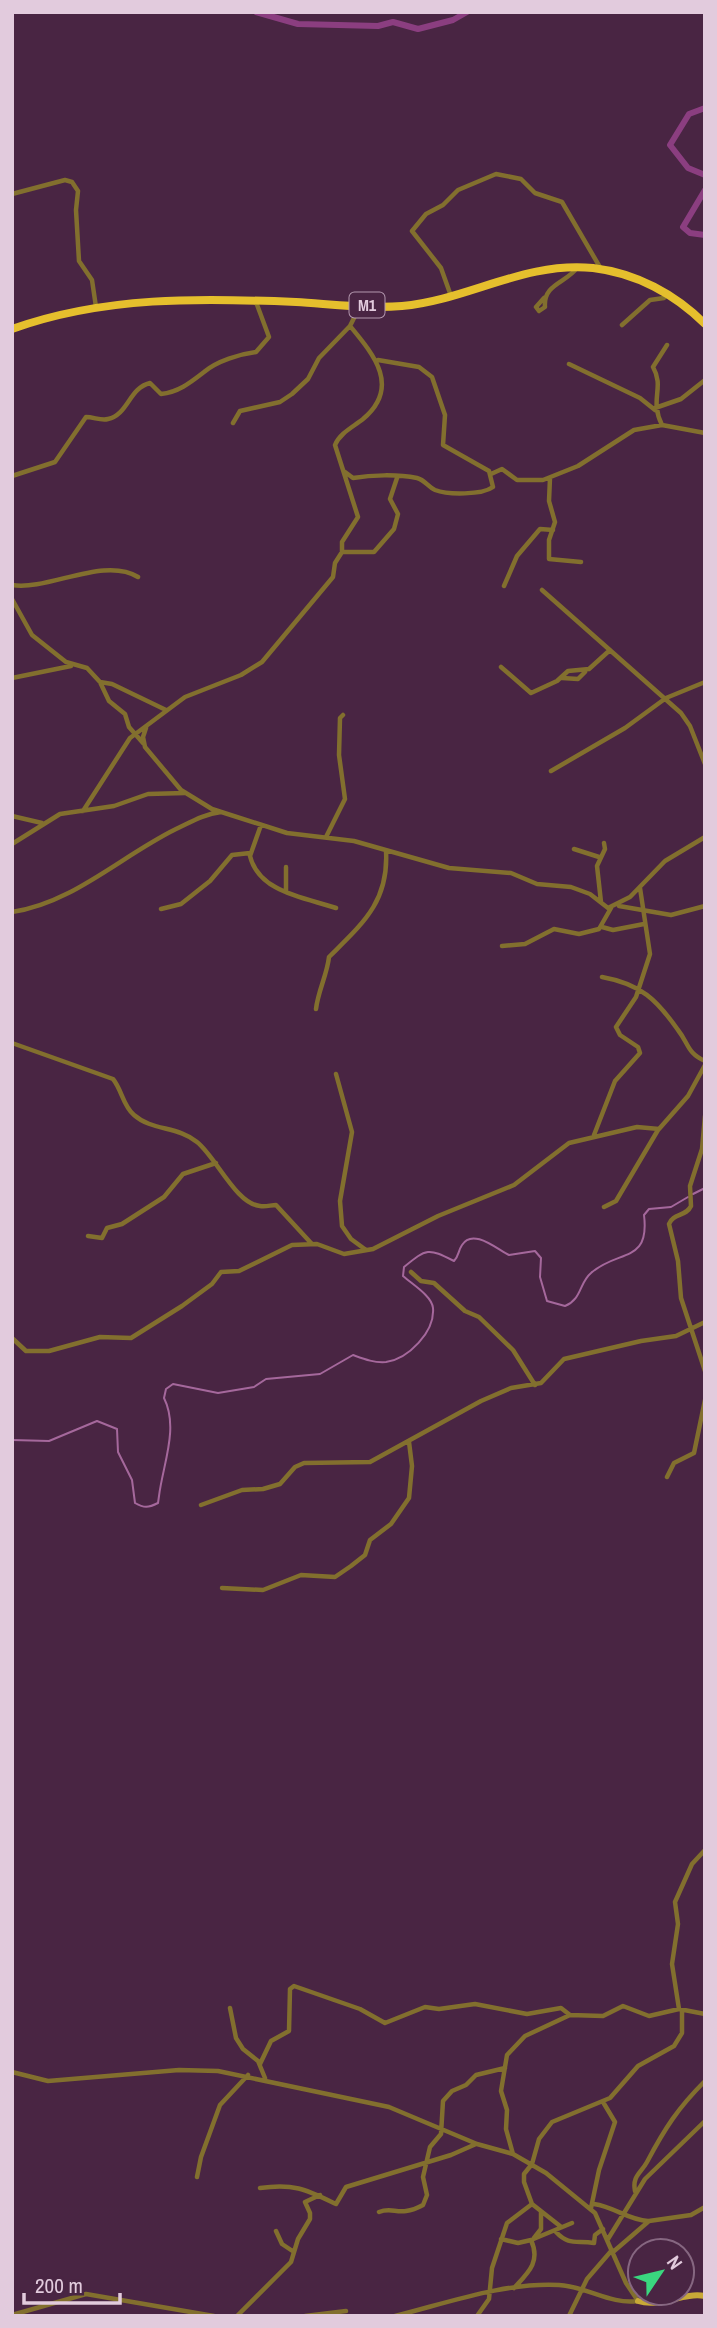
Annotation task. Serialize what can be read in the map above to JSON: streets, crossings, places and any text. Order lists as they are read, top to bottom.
{
  "streets": {
    "highway": ["M1"]
  },
  "scale_bar": "200 m",
  "north": "top right"
}
